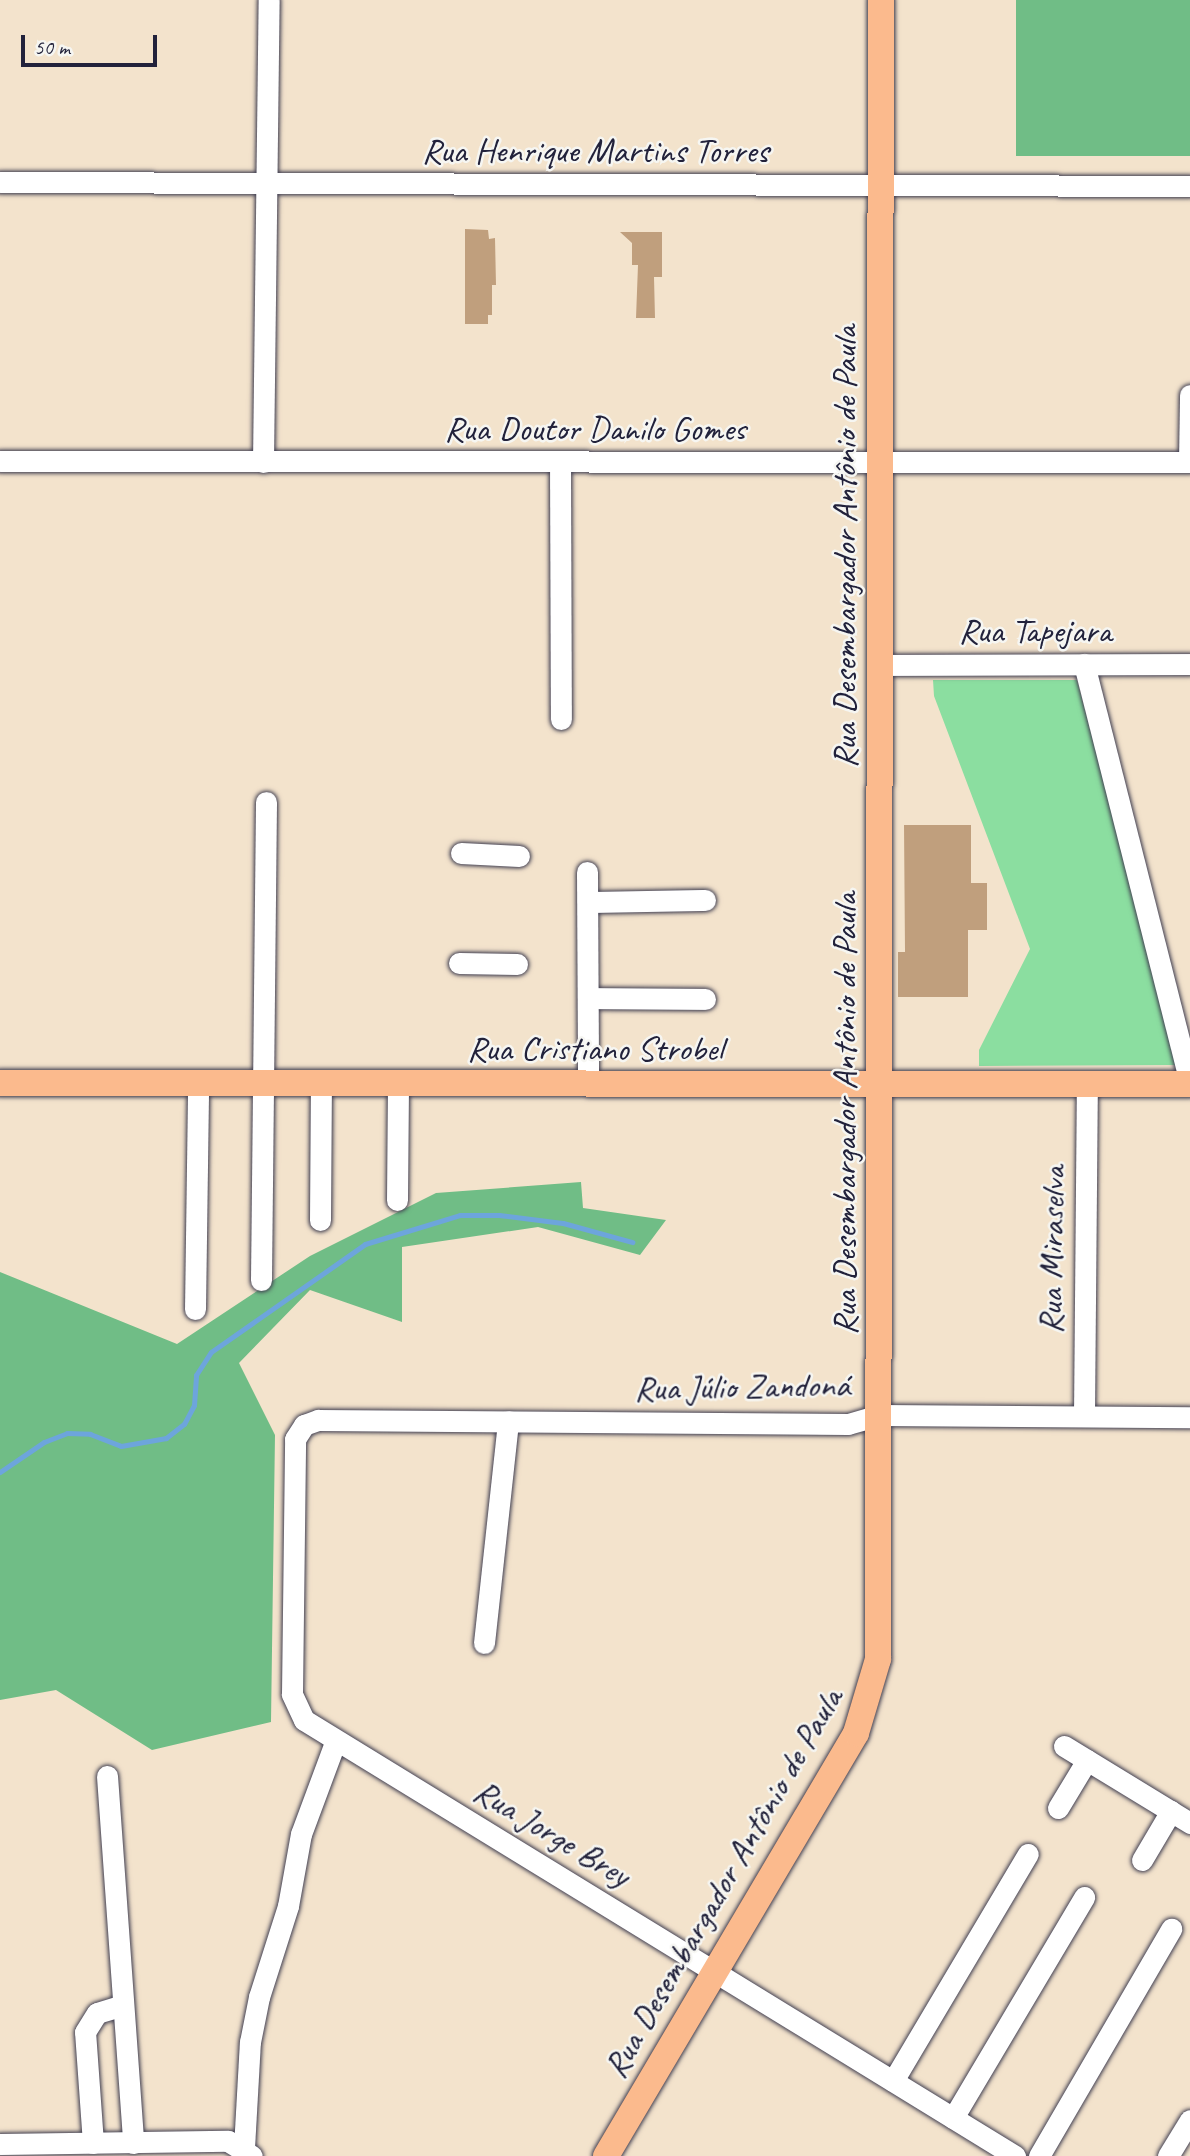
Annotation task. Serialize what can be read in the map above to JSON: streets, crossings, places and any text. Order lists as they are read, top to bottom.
{
  "streets": {
    "main road": ["Rua Desembargador Antônio de Paula", "Rua Cristiano Strobel"],
    "street": [
      "Rua Henrique Martins Torres",
      "Rua Doutor Danilo Gomes",
      "Rua Tapejara",
      "Rua Miraselva",
      "Rua Júlio Zandoná",
      "Rua Jorge Brey"
    ]
  },
  "crossings": [
    ["Rua Henrique Martins Torres", "Rua Desembargador Antônio de Paula"],
    ["Rua Doutor Danilo Gomes", "Rua Desembargador Antônio de Paula"],
    ["Rua Desembargador Antônio de Paula", "Rua Tapejara"],
    ["Rua Desembargador Antônio de Paula", "Rua Cristiano Strobel"],
    ["Rua Desembargador Antônio de Paula", "Rua Júlio Zandoná"],
    ["Rua Desembargador Antônio de Paula", "Rua Jorge Brey"],
    ["Rua Cristiano Strobel", "Rua Miraselva"],
    ["Rua Miraselva", "Rua Júlio Zandoná"],
    ["Rua Júlio Zandoná", "Rua Jorge Brey"]
  ],
  "scale_bar": "50 m"
}
